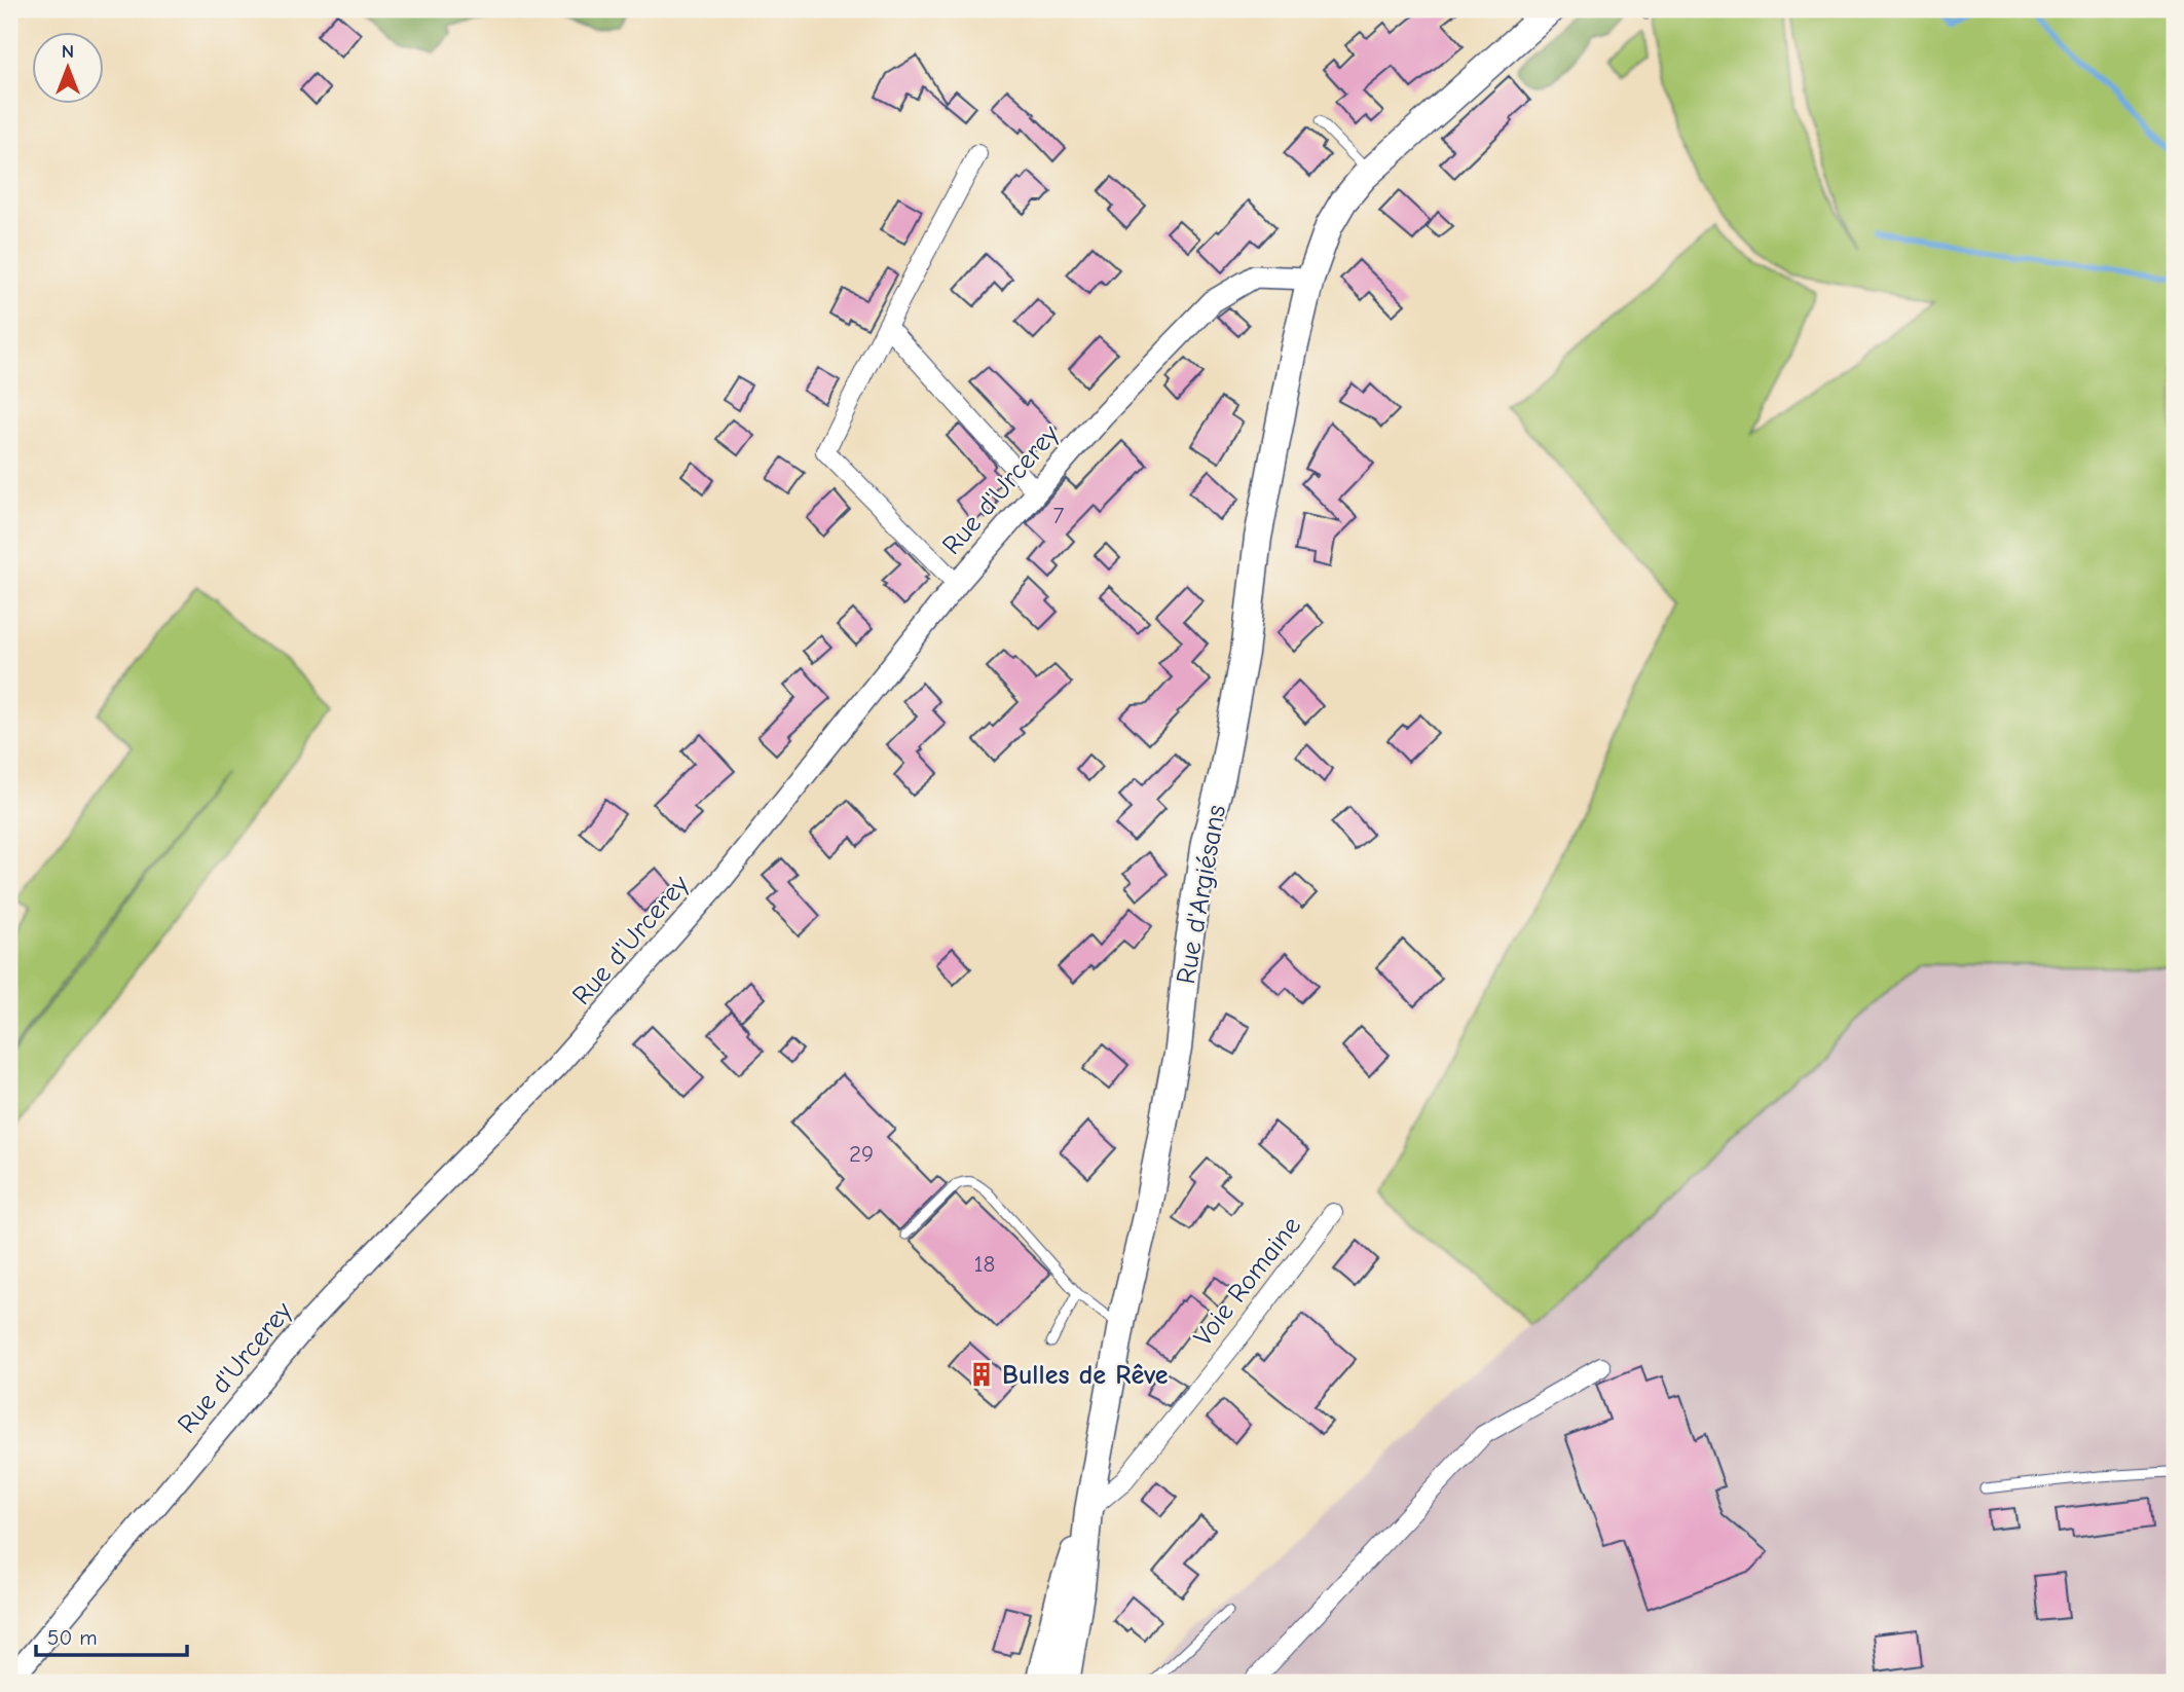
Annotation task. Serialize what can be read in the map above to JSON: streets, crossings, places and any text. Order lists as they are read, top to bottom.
{
  "streets": {
    "main road": ["Rue d'Argiésans"],
    "street": ["Rue d'Urcerey", "Voie Romaine"]
  },
  "crossings": [
    ["Rue d'Urcerey", "Rue d'Argiésans"],
    ["Rue d'Argiésans", "Voie Romaine"]
  ],
  "places": {
    "building": ["Bulles de Rêve"]
  },
  "house_numbers": ["7", "29", "18"],
  "scale_bar": "50 m",
  "north": "top"
}
